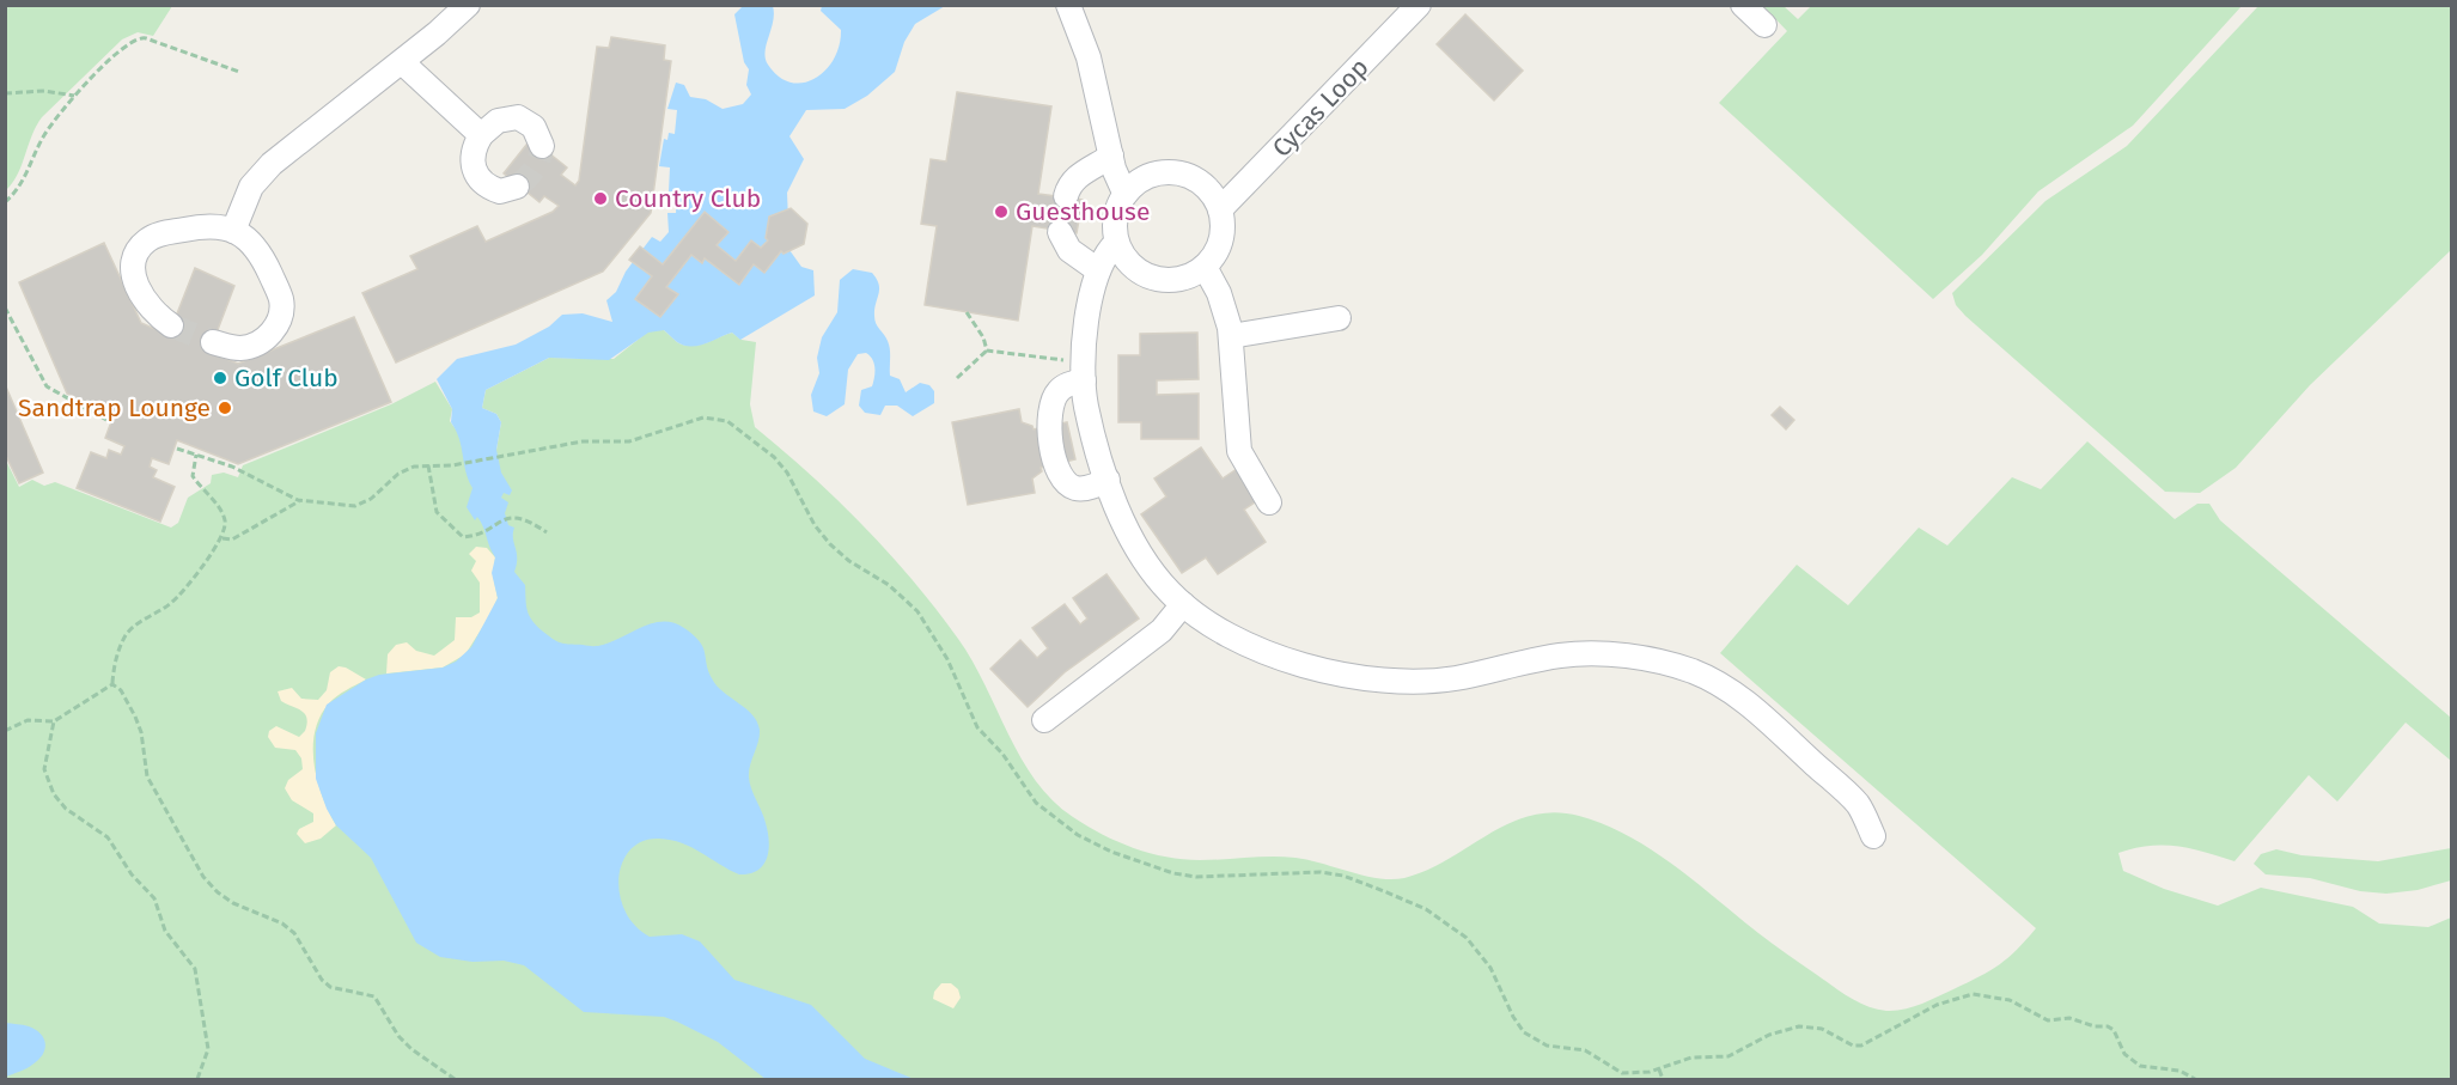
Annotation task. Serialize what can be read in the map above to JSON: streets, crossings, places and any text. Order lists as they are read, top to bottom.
{
  "streets": {
    "street": ["Cycas Loop"]
  },
  "places": [
    "Country Club",
    "Guesthouse",
    "Golf Club",
    "Sandtrap Lounge"
  ]
}
